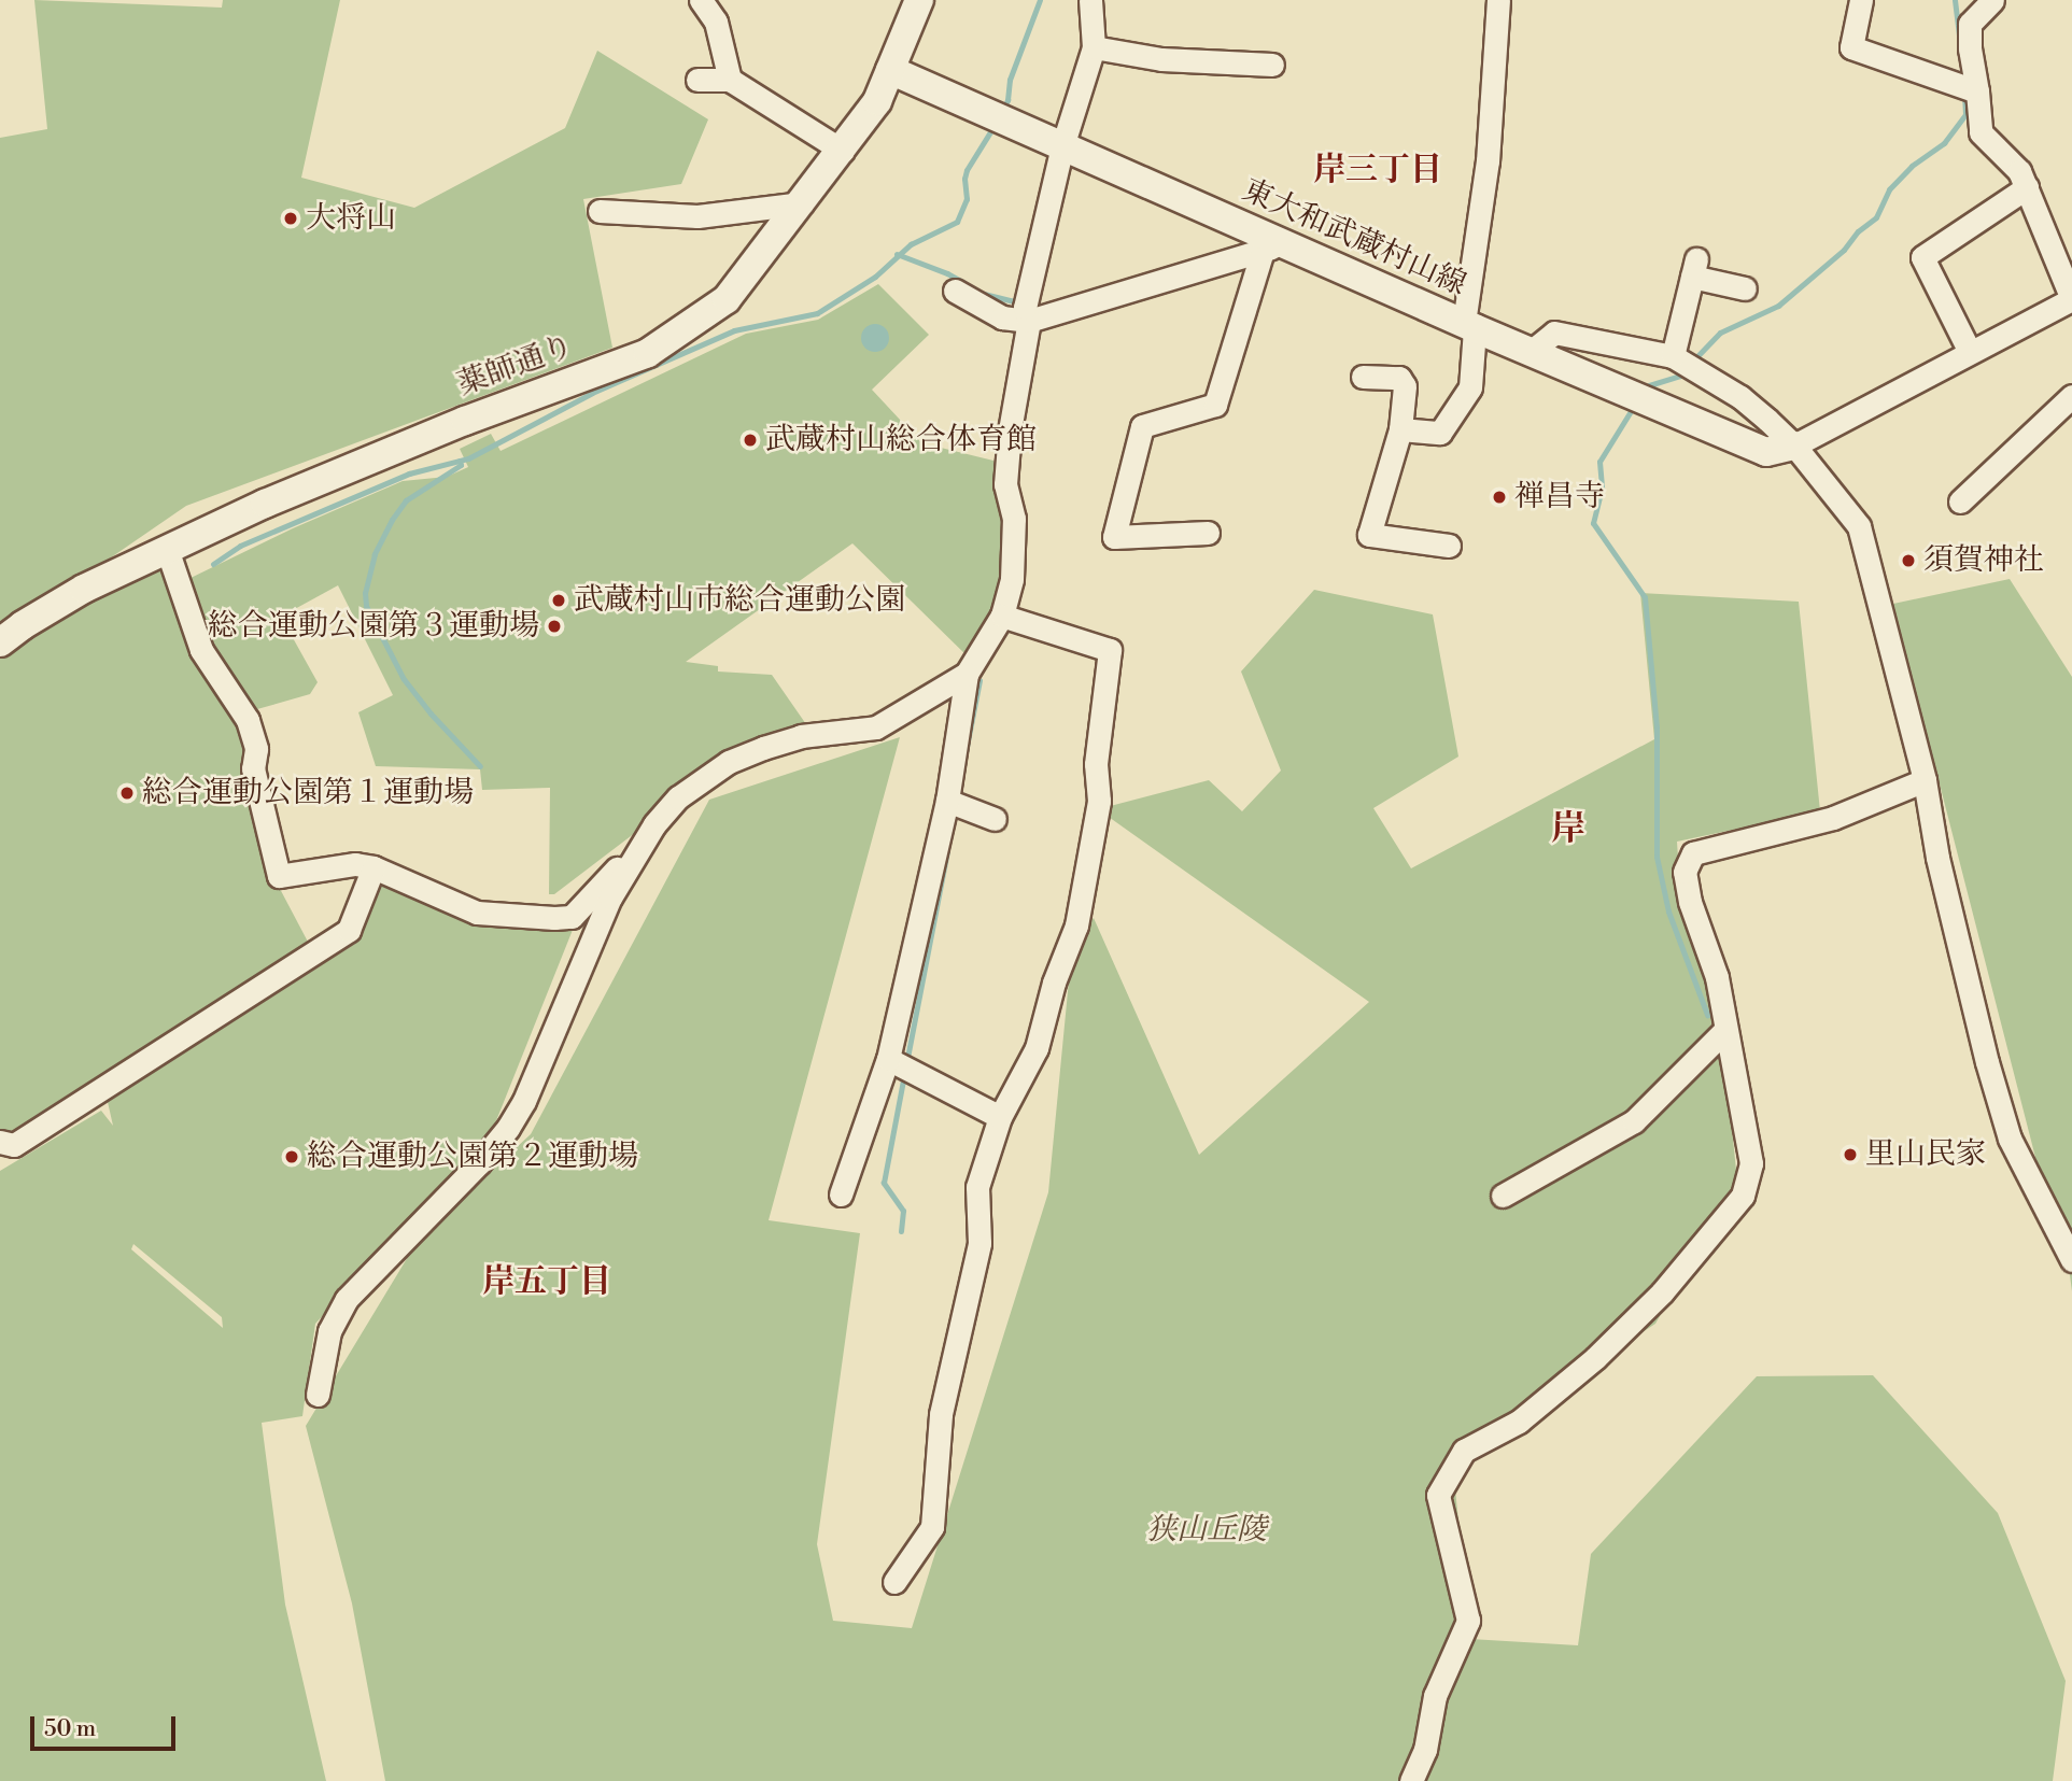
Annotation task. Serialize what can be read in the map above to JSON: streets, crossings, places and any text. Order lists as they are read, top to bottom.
{
  "streets": {
    "street": ["東大和武蔵村山線", "薬師通り"]
  },
  "crossings": [
    ["東大和武蔵村山線", "薬師通り"]
  ],
  "districts": ["岸三丁目", "岸", "岸五丁目"],
  "parks": ["狭山丘陵"],
  "places": [
    "大将山",
    "武蔵村山総合体育館",
    "禅昌寺",
    "須賀神社",
    "武蔵村山市総合運動公園",
    "総合運動公園第３運動場",
    "総合運動公園第１運動場",
    "里山民家",
    "総合運動公園第２運動場"
  ],
  "scale_bar": "50 m"
}
